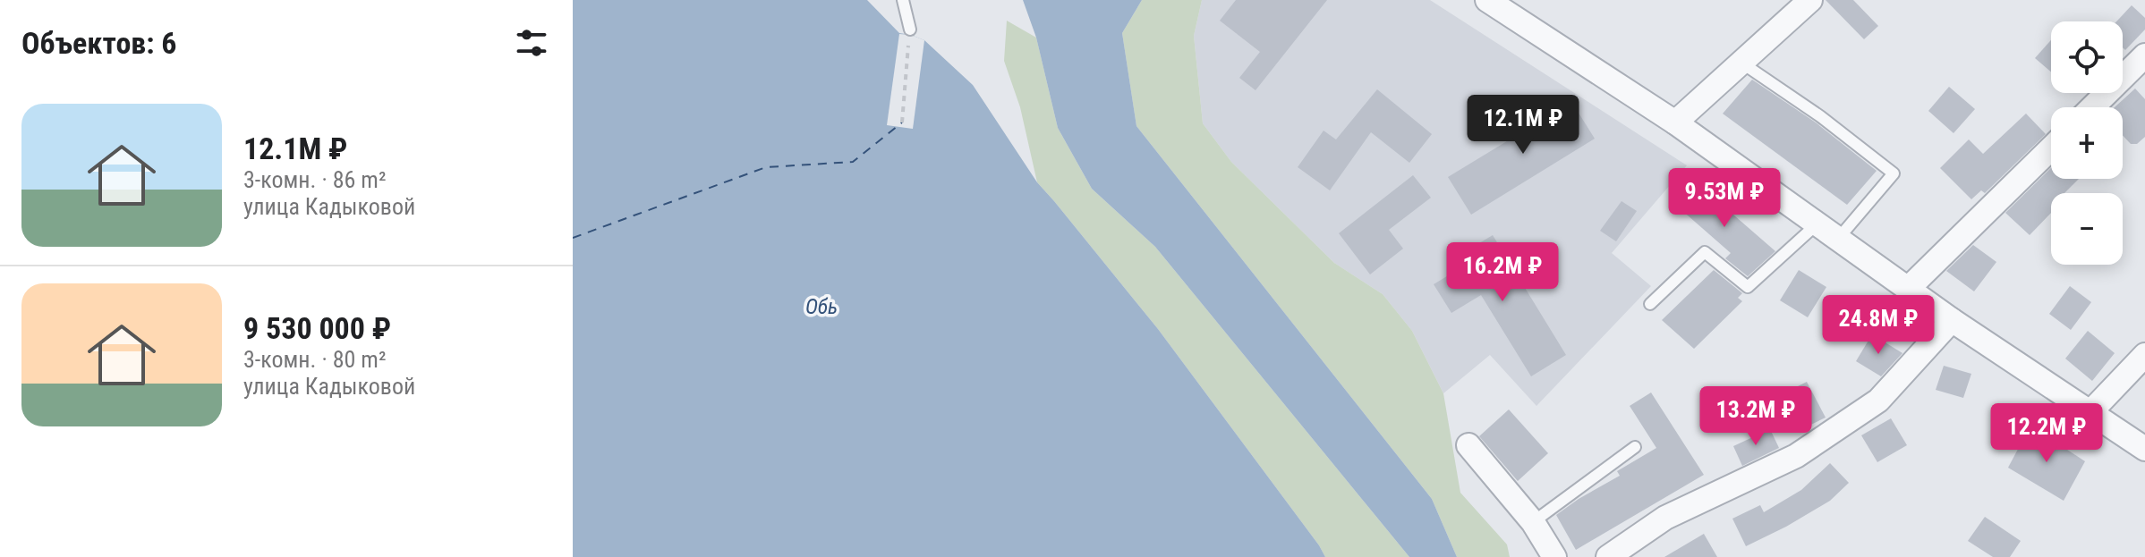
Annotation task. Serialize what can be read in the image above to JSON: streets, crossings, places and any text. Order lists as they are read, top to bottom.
{
  "water": ["Обь"],
  "page": {
    "heading": "Объектов: 6",
    "map_buttons": ["+", "−"],
    "list": [
      {
        "name": "12.1M ₽",
        "note": "3-комн. · 86 m² · улица Кадыковой"
      },
      {
        "name": "9 530 000 ₽",
        "note": "3-комн. · 80 m² · улица Кадыковой"
      }
    ],
    "price": [
      "12.1M ₽",
      "9.53M ₽",
      "16.2M ₽",
      "24.8M ₽",
      "13.2M ₽",
      "12.2M ₽"
    ]
  }
}
